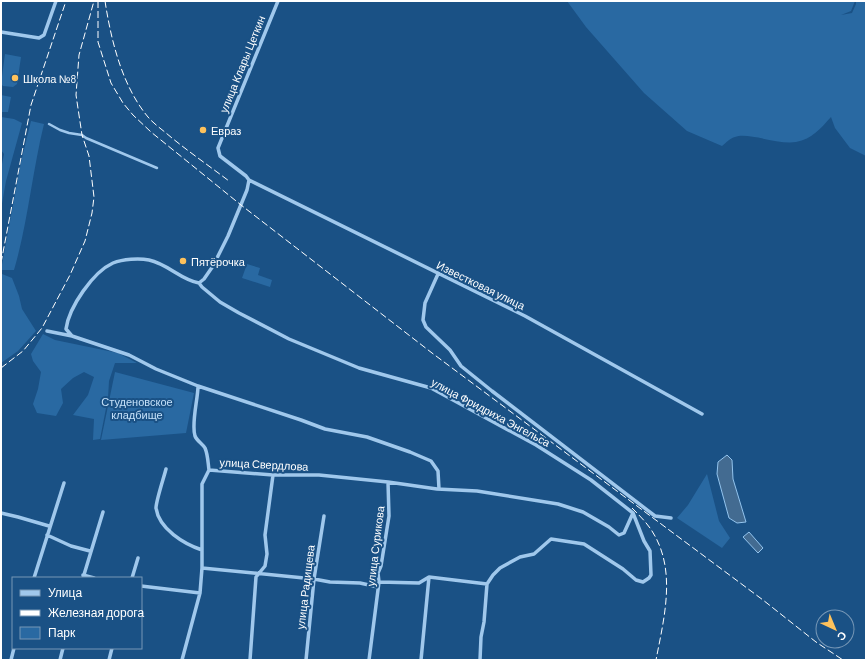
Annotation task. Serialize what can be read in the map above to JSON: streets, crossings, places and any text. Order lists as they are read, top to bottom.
{
  "streets": {
    "street": [
      "улица Клары Цеткин",
      "Известковая улица",
      "улица Фридриха Энгельса",
      "улица Свердлова",
      "улица Сурикова",
      "улица Радищева"
    ]
  },
  "crossings": [
    ["улица Клары Цеткин", "Известковая улица"],
    ["улица Фридриха Энгельса", "улица Свердлова"],
    ["улица Свердлова", "улица Сурикова"]
  ],
  "parks": ["Студеновское кладбище"],
  "places": ["Школа №8", "Евраз", "Пятёрочка"],
  "legend": ["Улица", "Железная дорога", "Парк"],
  "north": "bottom right"
}
